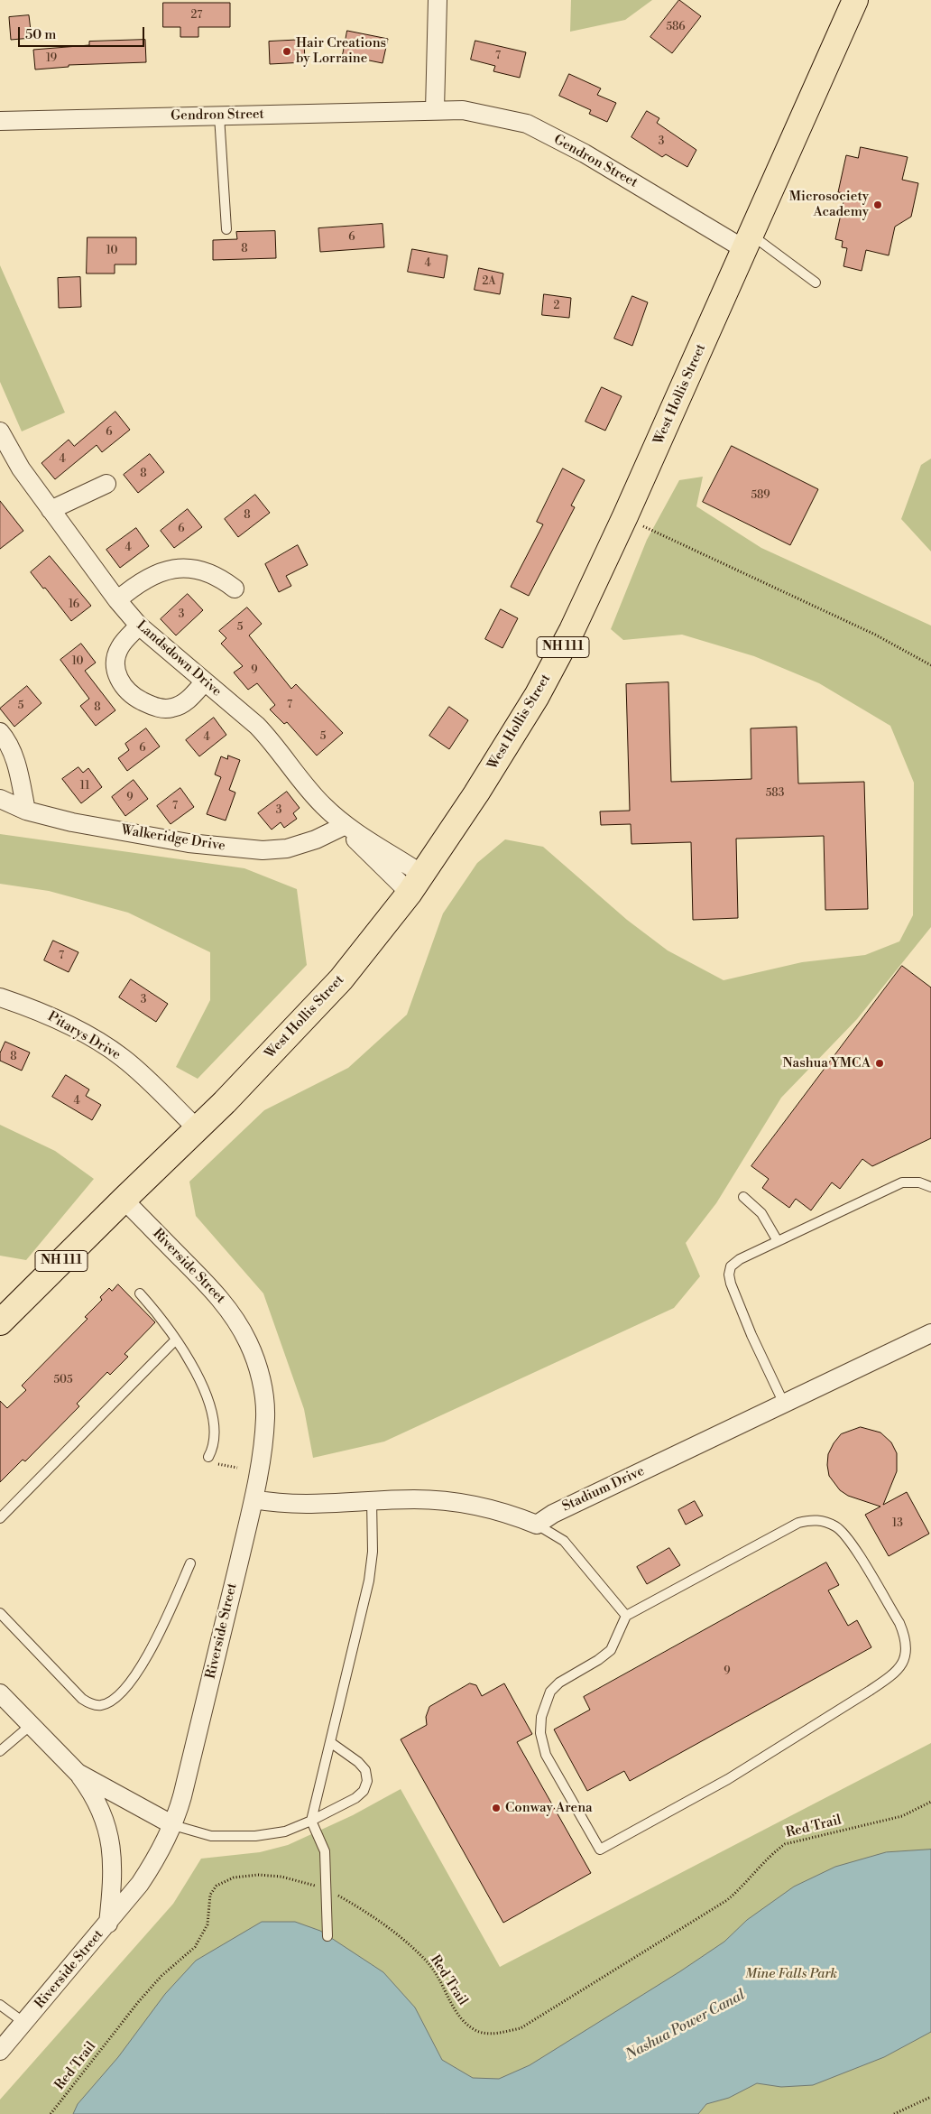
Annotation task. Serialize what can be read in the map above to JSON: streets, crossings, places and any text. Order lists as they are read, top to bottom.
{
  "streets": {
    "main road": ["West Hollis Street", "NH 111"],
    "street": [
      "Gendron Street",
      "Landsdown Drive",
      "Walkeridge Drive",
      "Pitarys Drive",
      "Riverside Street",
      "Stadium Drive"
    ],
    "path": ["Red Trail"]
  },
  "crossings": [
    ["Gendron Street", "West Hollis Street"],
    ["West Hollis Street", "Landsdown Drive"],
    ["West Hollis Street", "Pitarys Drive"],
    ["West Hollis Street", "Riverside Street"],
    ["Landsdown Drive", "Walkeridge Drive"]
  ],
  "water": ["Nashua Power Canal"],
  "parks": ["Mine Falls Park"],
  "places": [
    "Hair Creations by Lorraine",
    "Microsociety Academy",
    "Nashua YMCA",
    "Conway Arena"
  ],
  "house_numbers": [
    "27",
    "586",
    "7",
    "19",
    "3",
    "6",
    "8",
    "10",
    "4",
    "2A",
    "2",
    "6",
    "4",
    "8",
    "589",
    "8",
    "6",
    "4",
    "16",
    "3",
    "5",
    "10",
    "9",
    "7",
    "5",
    "8",
    "5",
    "4",
    "6",
    "11",
    "583",
    "9",
    "7",
    "3",
    "7",
    "3",
    "8",
    "4",
    "505",
    "13",
    "9"
  ],
  "scale_bar": "50 m"
}
